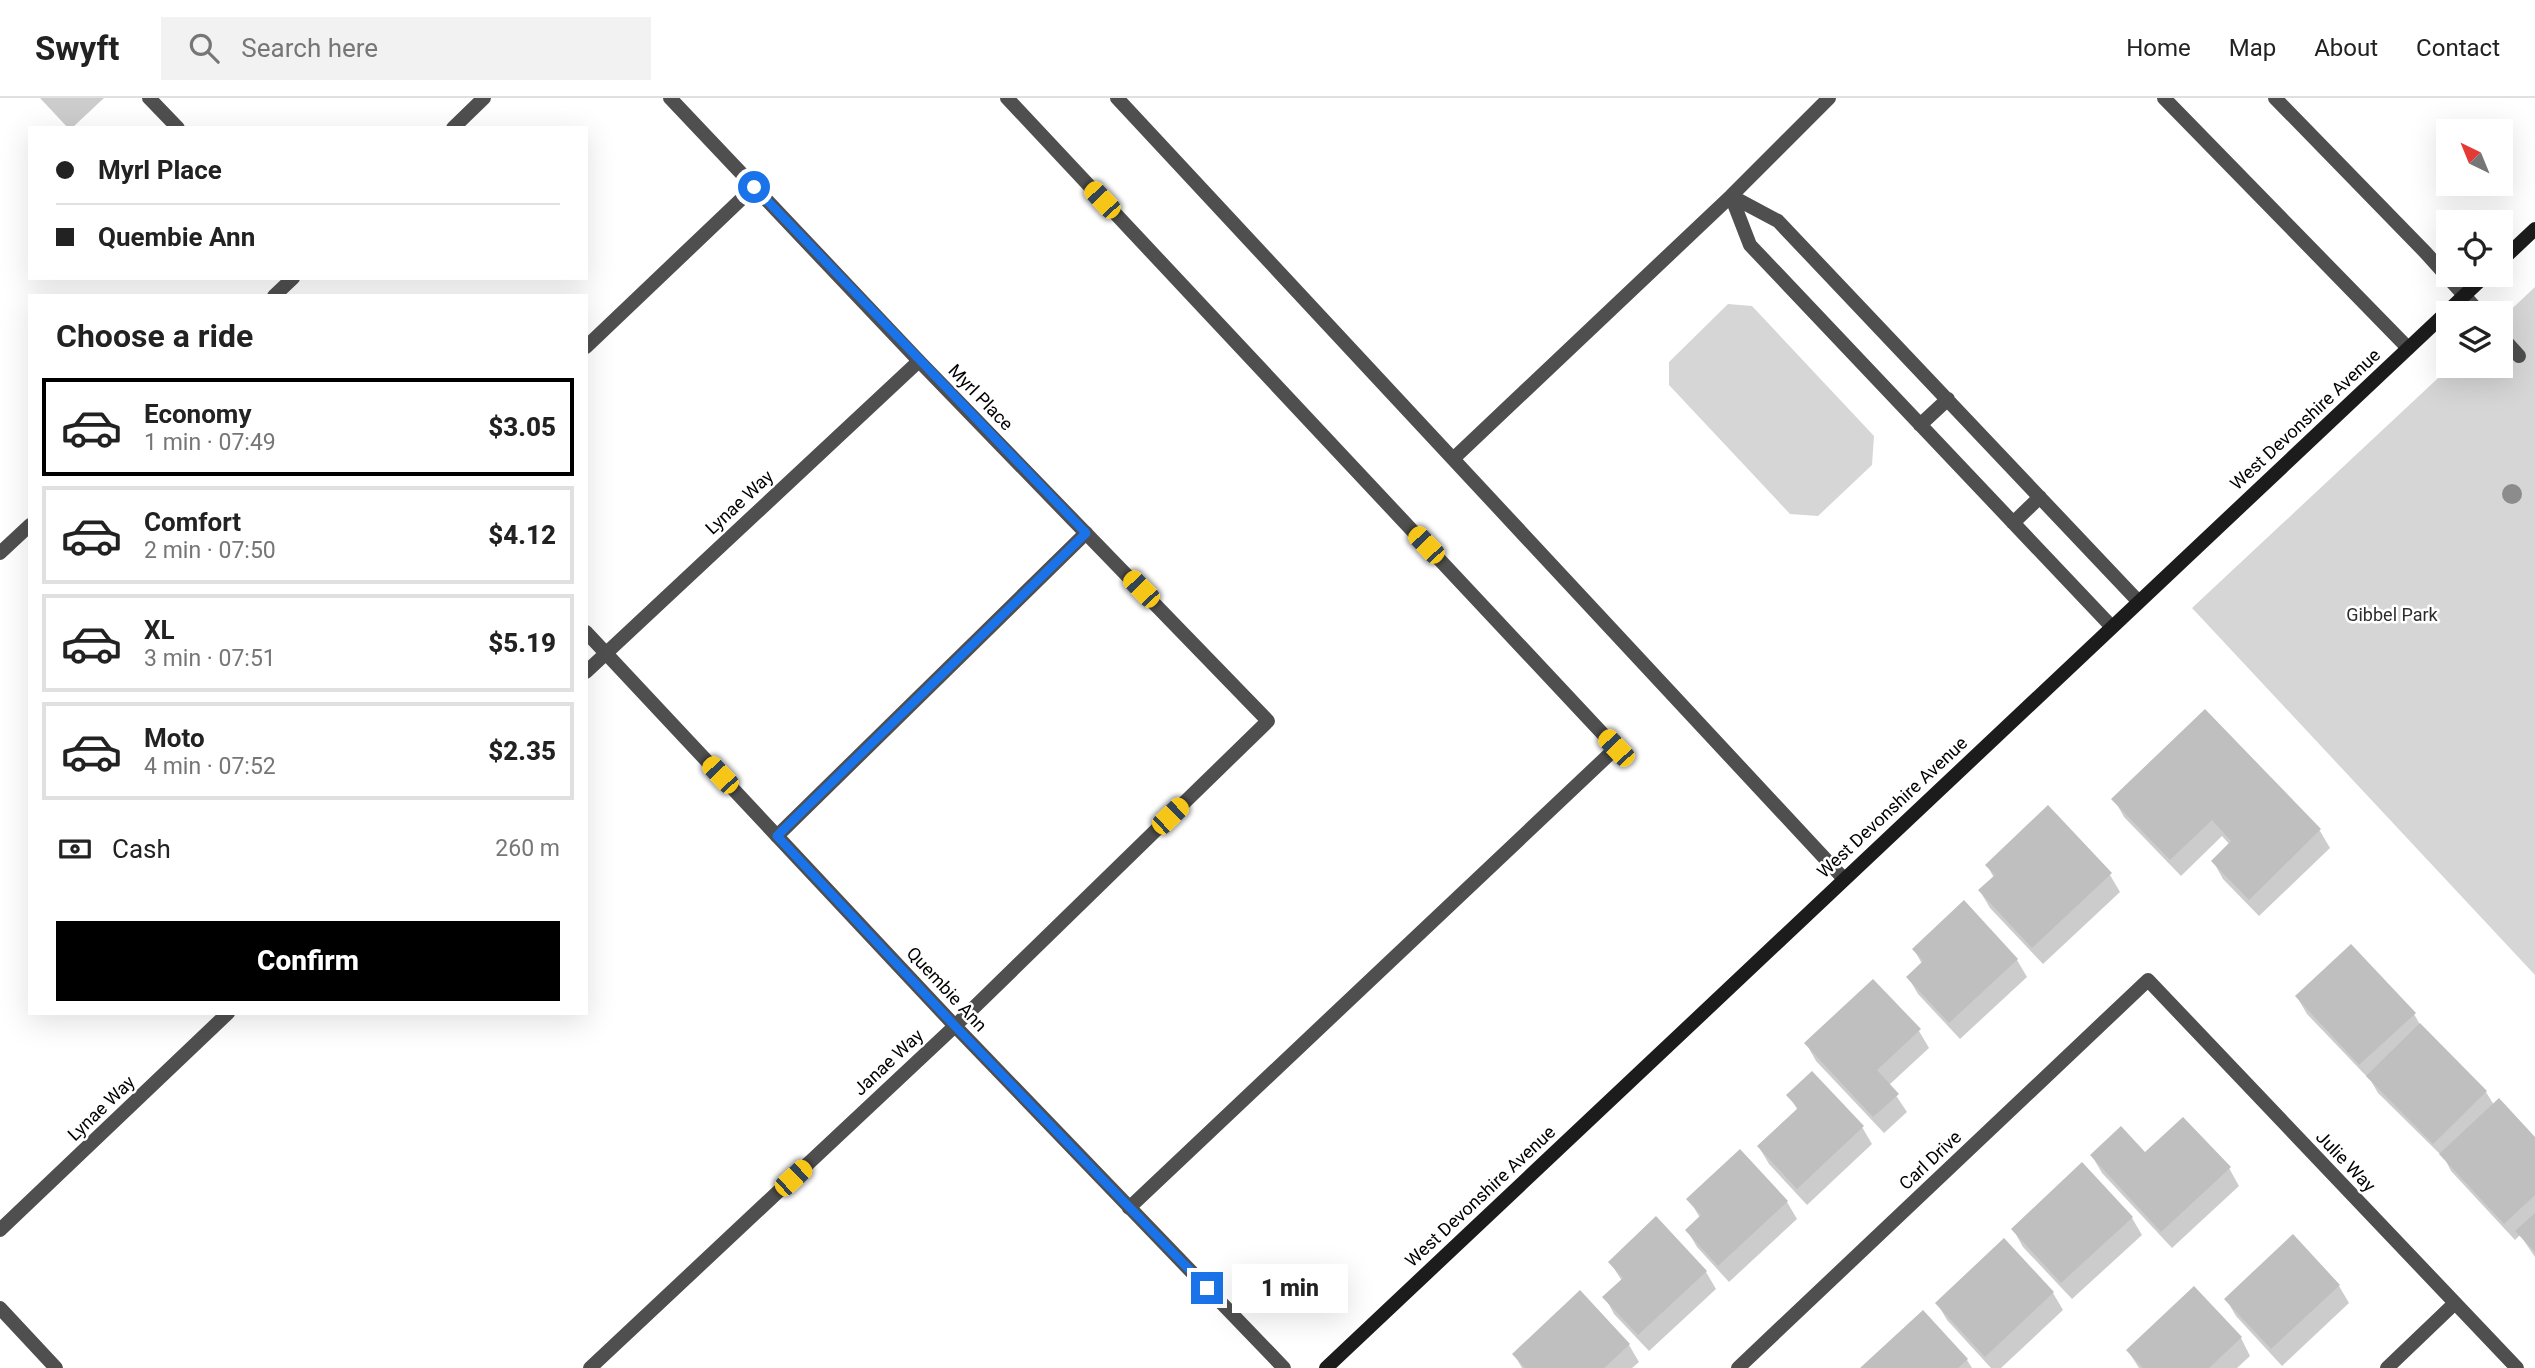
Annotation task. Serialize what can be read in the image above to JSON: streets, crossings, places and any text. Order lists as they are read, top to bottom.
{
  "streets": {
    "street": [
      "Myrl Place",
      "West Devonshire Avenue",
      "Lynae Way",
      "Quembie Ann",
      "Janae Way",
      "Carl Drive",
      "Julie Way"
    ]
  },
  "crossings": [
    ["Myrl Place", "Lynae Way"],
    ["Myrl Place", "Janae Way"],
    ["Lynae Way", "Quembie Ann"],
    ["Quembie Ann", "Janae Way"],
    ["Carl Drive", "Julie Way"]
  ],
  "parks": ["Gibbel Park"],
  "north": "top left",
  "page": {
    "header": "Swyft",
    "search": "Search here",
    "nav": [
      "Home",
      "Map",
      "About",
      "Contact"
    ],
    "banner": ["Myrl Place", "Quembie Ann"],
    "heading": "Choose a ride",
    "list": [
      {
        "name": "Economy",
        "note": "1 min · 07:49",
        "value": "$3.05"
      },
      {
        "name": "Comfort",
        "note": "2 min · 07:50",
        "value": "$4.12"
      },
      {
        "name": "XL",
        "note": "3 min · 07:51",
        "value": "$5.19"
      },
      {
        "name": "Moto",
        "note": "4 min · 07:52",
        "value": "$2.35"
      }
    ],
    "pay": ["Cash", "260 m"],
    "buttons": "Confirm",
    "bubble": "1 min"
  }
}
